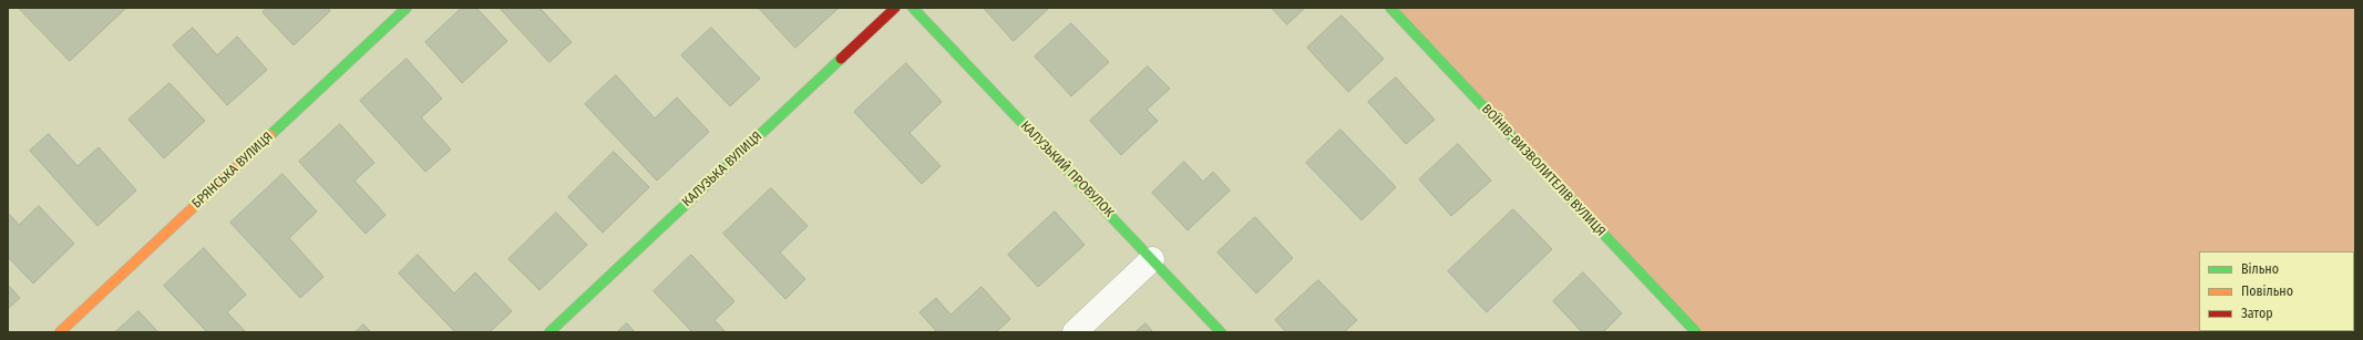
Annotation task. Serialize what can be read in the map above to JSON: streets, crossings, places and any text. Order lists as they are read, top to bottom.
{
  "streets": {
    "street": [
      "КАЛУЗЬКА ВУЛИЦЯ",
      "КАЛУЗЬКИЙ ПРОВУЛОК",
      "БРЯНСЬКА ВУЛИЦЯ",
      "ВОЇНІВ-ВИЗВОЛИТЕЛІВ ВУЛИЦЯ"
    ]
  },
  "legend": ["Вільно", "Повільно", "Затор"]
}
